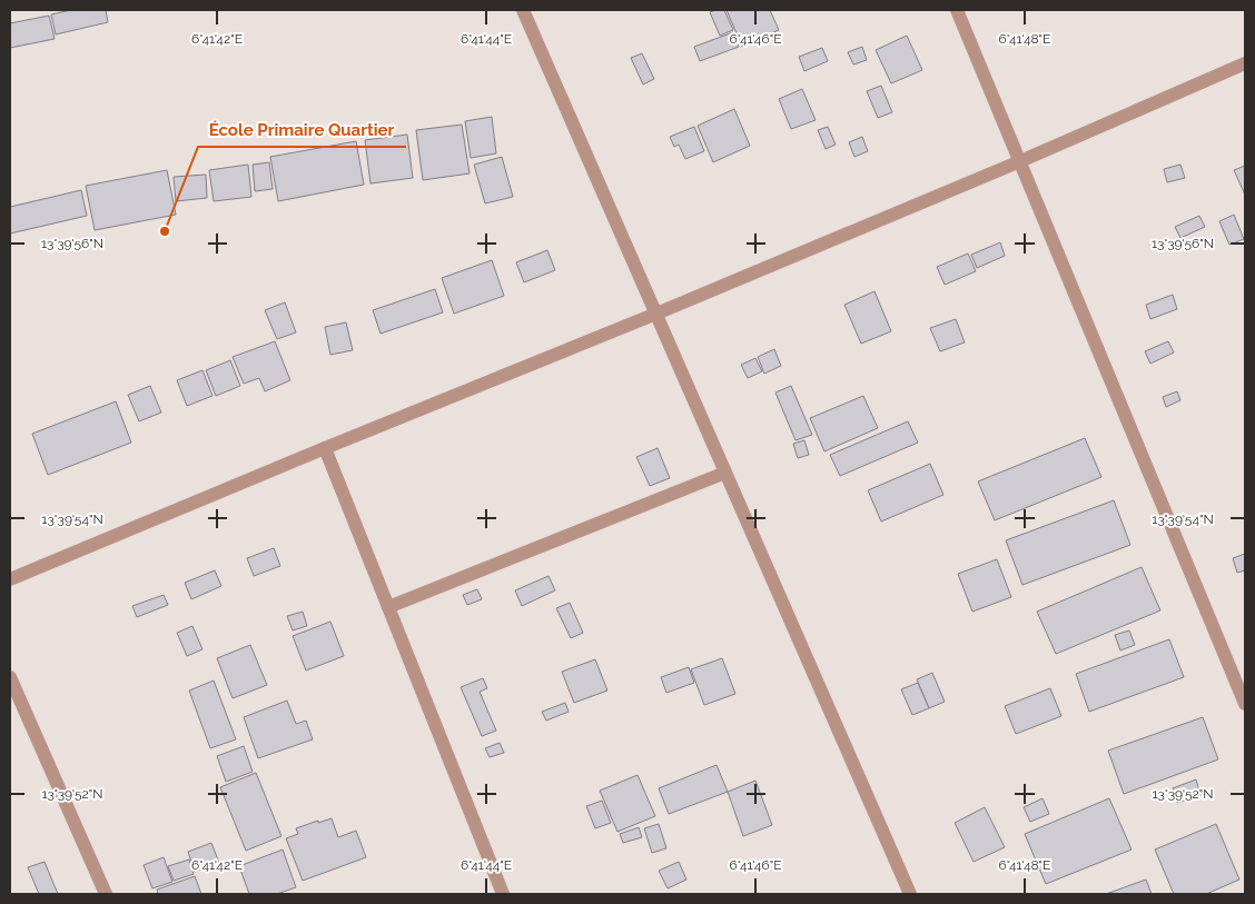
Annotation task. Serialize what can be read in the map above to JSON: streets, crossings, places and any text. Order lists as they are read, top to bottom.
{
  "places": ["École Primaire Quartier"],
  "coordinates": [
    "6°41'42\"E",
    "6°41'44\"E",
    "6°41'46\"E",
    "6°41'48\"E",
    "13°39'56\"N",
    "13°39'54\"N",
    "13°39'52\"N"
  ]
}
